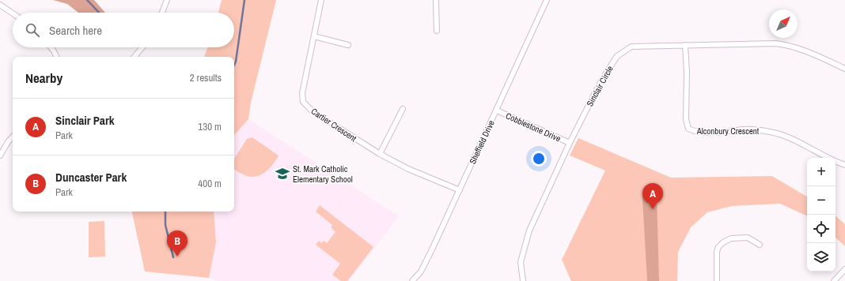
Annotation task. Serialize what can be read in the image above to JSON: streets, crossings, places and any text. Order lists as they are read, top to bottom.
{
  "streets": {
    "street": [
      "Sinclair Circle",
      "Cartier Crescent",
      "Cobblestone Drive",
      "Alconbury Crescent",
      "Sheffield Drive"
    ]
  },
  "crossings": [
    ["Sinclair Circle", "Cobblestone Drive"],
    ["Sinclair Circle", "Alconbury Crescent"],
    ["Cartier Crescent", "Sheffield Drive"],
    ["Cobblestone Drive", "Sheffield Drive"]
  ],
  "places": {
    "school or university": ["St. Mark Catholic Elementary School"]
  },
  "north": "top right",
  "page": {
    "search": "Search here",
    "heading": ["Nearby", "2 results"],
    "list": [
      {
        "mark": "A",
        "name": "Sinclair Park",
        "note": "Park",
        "value": "130 m"
      },
      {
        "mark": "B",
        "name": "Duncaster Park",
        "note": "Park",
        "value": "400 m"
      }
    ],
    "map_buttons": ["+", "−"],
    "pins": ["A", "B"]
  }
}
